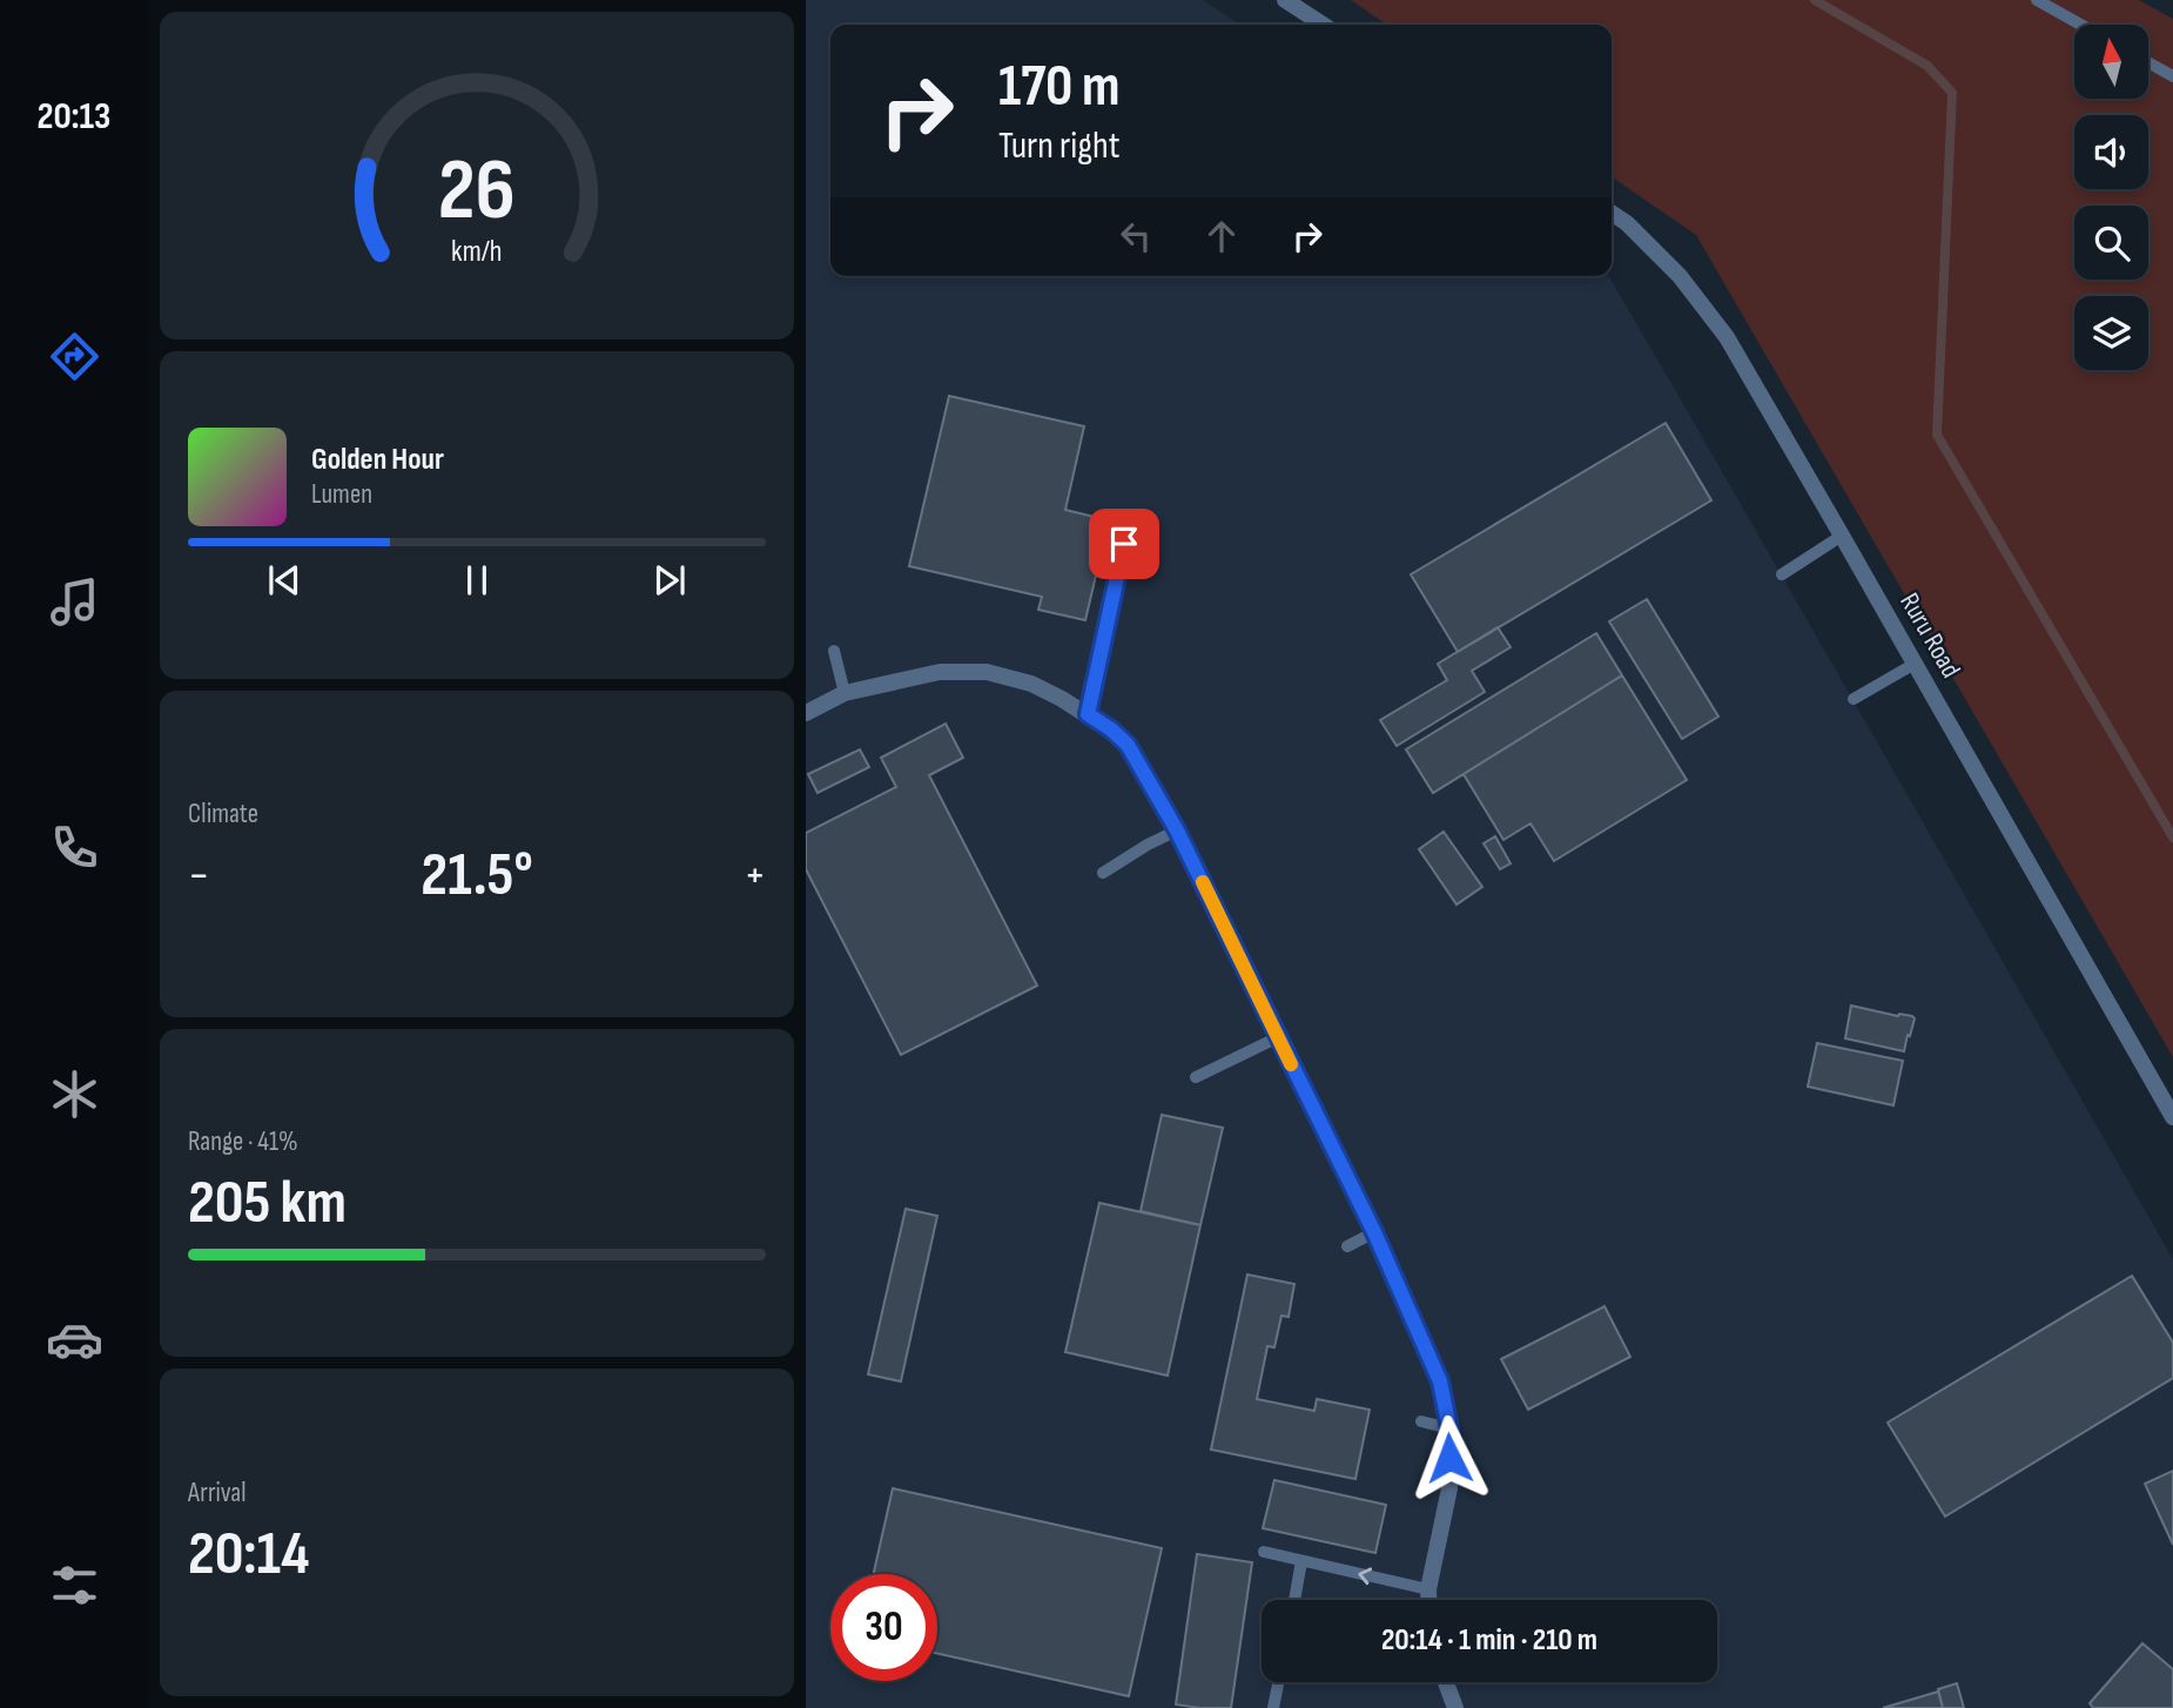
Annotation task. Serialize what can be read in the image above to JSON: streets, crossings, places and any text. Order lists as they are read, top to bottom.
{
  "streets": {
    "street": ["Ruru Road"]
  },
  "north": "top",
  "page": {
    "tabs": "20:13",
    "turn": ["170 m", "Turn right"],
    "song": ["Golden Hour", "Lumen"],
    "tile": [
      "Climate",
      ["Range · 41%", "205 km"],
      ["Arrival", "20:14"]
    ],
    "heat": ["−", "21.5°", "+"],
    "limit": "30",
    "trip": "20:14 · 1 min · 210 m",
    "gauge": ["26", "km/h"]
  }
}
